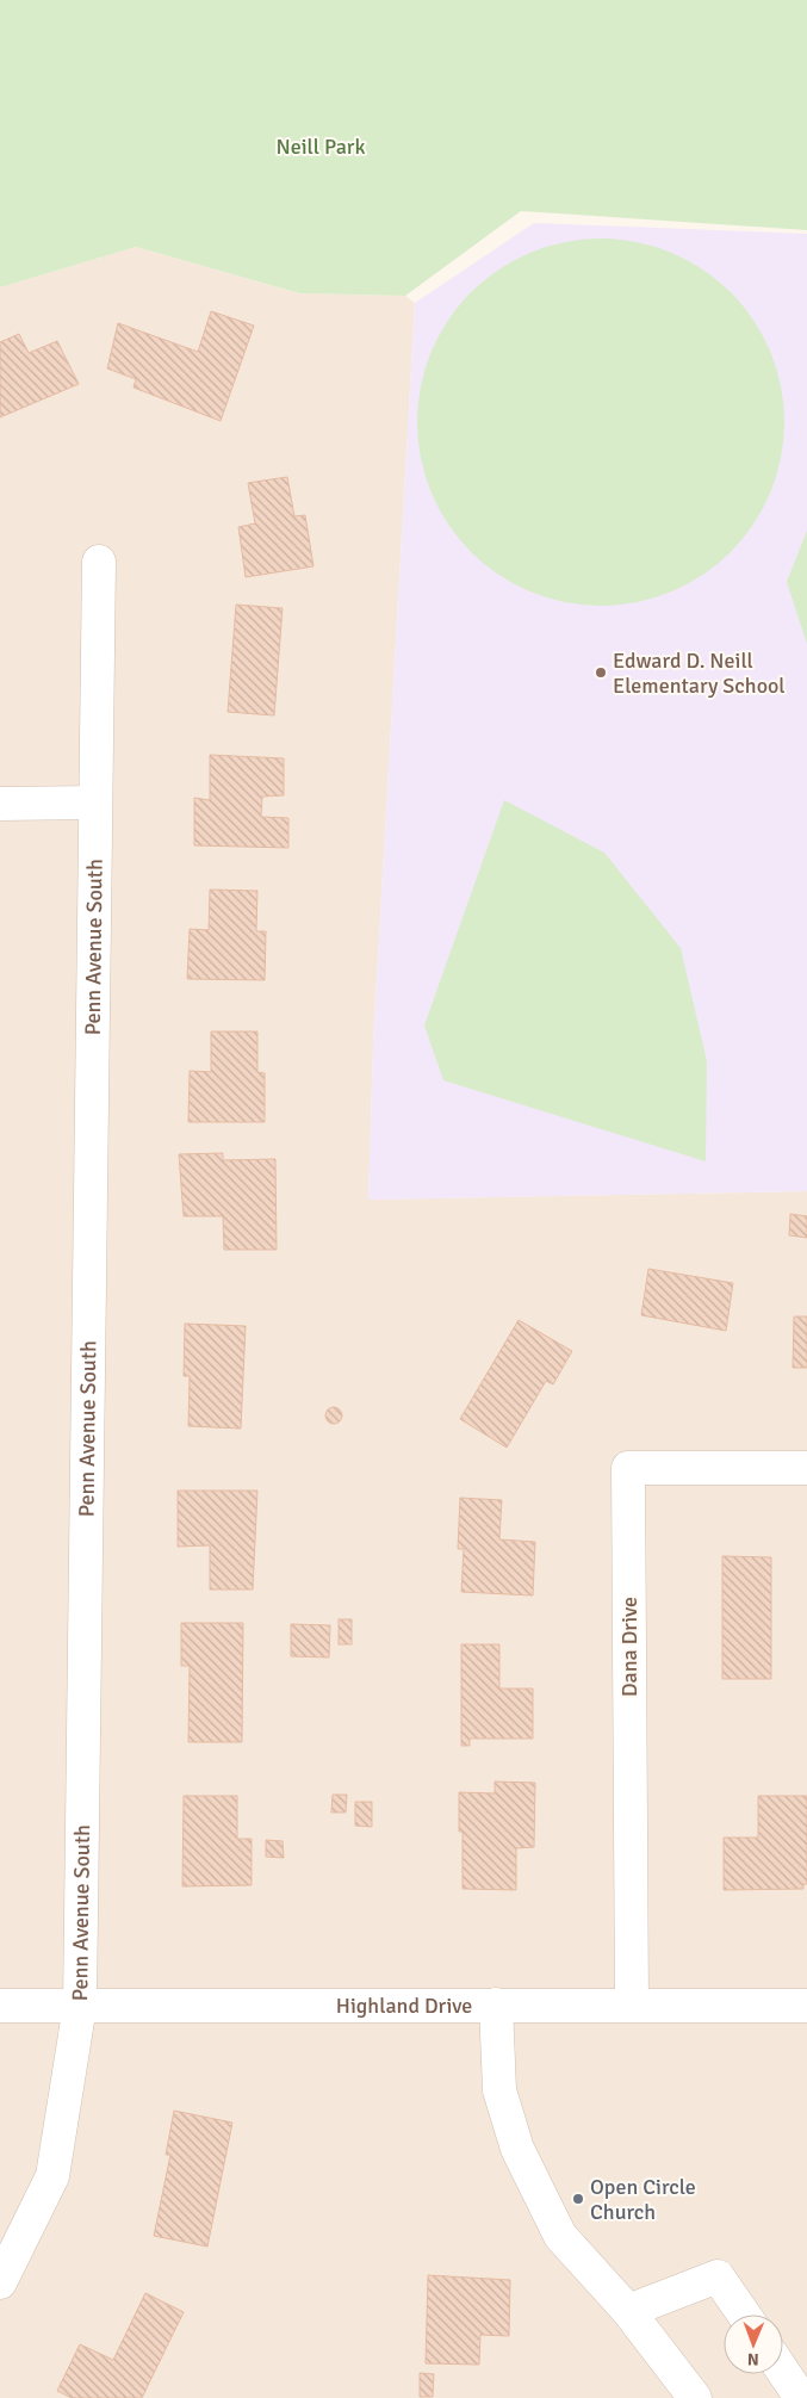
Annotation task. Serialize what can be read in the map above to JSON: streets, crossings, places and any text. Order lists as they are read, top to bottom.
{
  "streets": {
    "street": ["Penn Avenue South", "Dana Drive", "Highland Drive"]
  },
  "crossings": [
    ["Penn Avenue South", "Highland Drive"],
    ["Dana Drive", "Highland Drive"]
  ],
  "parks": ["Neill Park"],
  "places": ["Edward D. Neill Elementary School", "Open Circle Church"],
  "north": "bottom"
}
